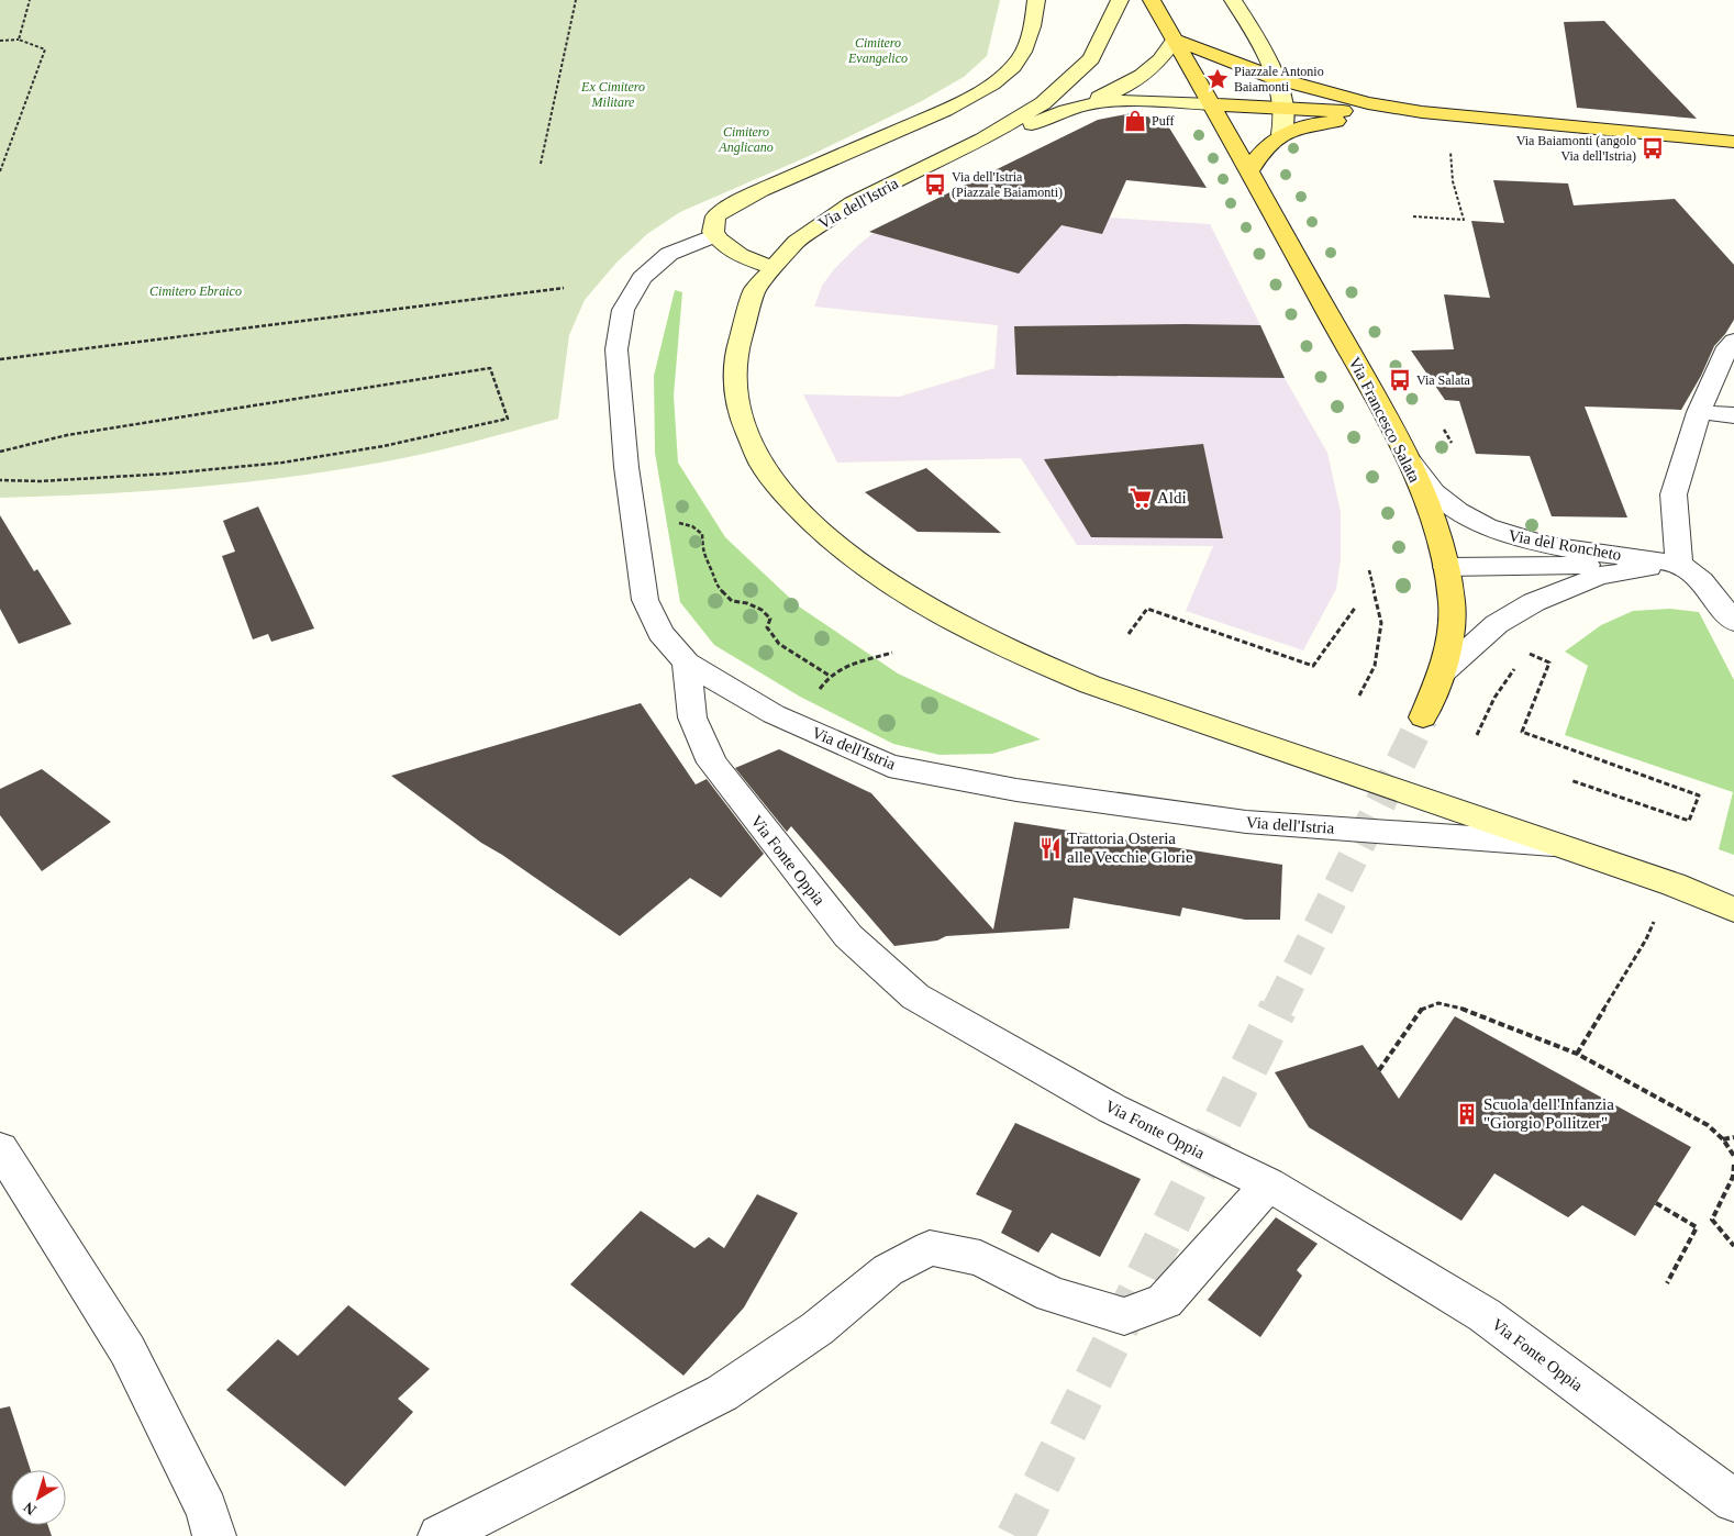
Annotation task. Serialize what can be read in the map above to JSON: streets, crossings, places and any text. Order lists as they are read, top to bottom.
{
  "streets": {
    "main road": ["Via dell'Istria", "Via Francesco Salata"],
    "street": ["Via del Roncheto", "Via Fonte Oppia"]
  },
  "crossings": [
    ["Via dell'Istria", "Via Fonte Oppia"],
    ["Via Francesco Salata", "Via del Roncheto"]
  ],
  "parks": [
    "Cimitero Evangelico",
    "Ex Cimitero Militare",
    "Cimitero Anglicano",
    "Cimitero Ebraico"
  ],
  "places": {
    "place": ["Piazzale Antonio Baiamonti"],
    "shop": ["Puff"],
    "bus stop": ["Via Baiamonti (angolo Via dell'Istria)", "Via dell'Istria (Piazzale Baiamonti)", "Via Salata"],
    "supermarket": ["Aldi"],
    "restaurant": ["Trattoria Osteria alle Vecchie Glorie"],
    "building": ["Scuola dell'Infanzia \"Giorgio Pollitzer\""]
  },
  "north": "bottom left"
}
